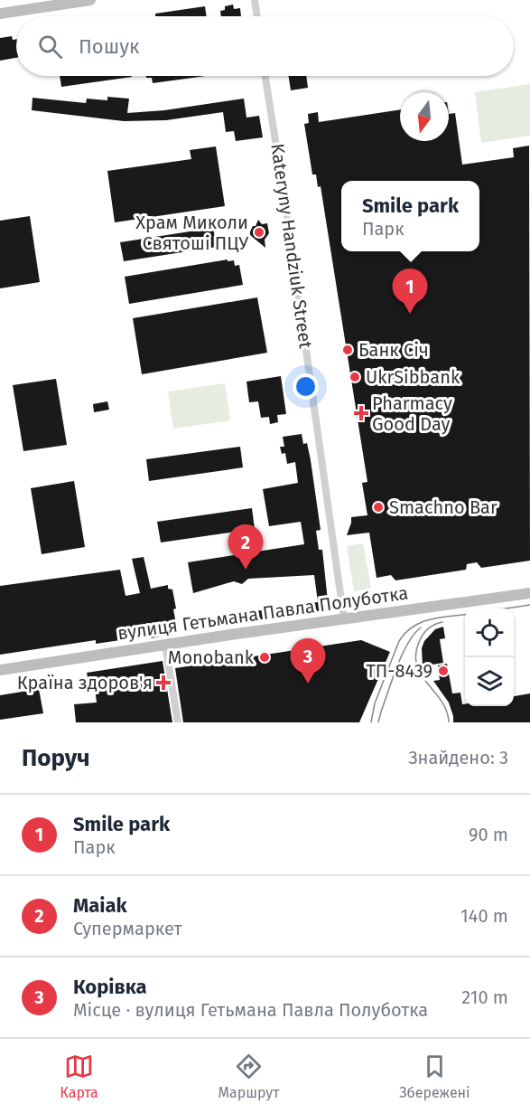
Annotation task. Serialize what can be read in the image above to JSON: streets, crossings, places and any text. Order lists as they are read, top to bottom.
{
  "streets": {
    "street": ["Kateryny Handziuk Street", "вулиця Гетьмана Павла Полуботка"]
  },
  "crossings": [
    ["Kateryny Handziuk Street", "вулиця Гетьмана Павла Полуботка"]
  ],
  "places": {
    "other": [
      "Храм Миколи Святоші ПЦУ",
      "Банк Січ",
      "UkrSibbank",
      "Smachno Bar",
      "Monobank",
      "ТП-8439"
    ],
    "health": ["Pharmacy Good Day", "Країна здоров'я"]
  },
  "north": "bottom",
  "page": {
    "search": "Пошук",
    "popup": ["Smile park", "Парк"],
    "pins": ["1", "2", "3"],
    "heading": ["Поруч", "Знайдено: 3"],
    "list": [
      {
        "mark": "1",
        "name": "Smile park",
        "note": "Парк",
        "value": "90 m"
      },
      {
        "mark": "2",
        "name": "Maiak",
        "note": "Супермаркет",
        "value": "140 m"
      },
      {
        "mark": "3",
        "name": "Корівка",
        "note": "Місце · вулиця Гетьмана Павла Полуботка",
        "value": "210 m"
      }
    ],
    "nav": ["Карта", "Маршрут", "Збережені"]
  }
}
